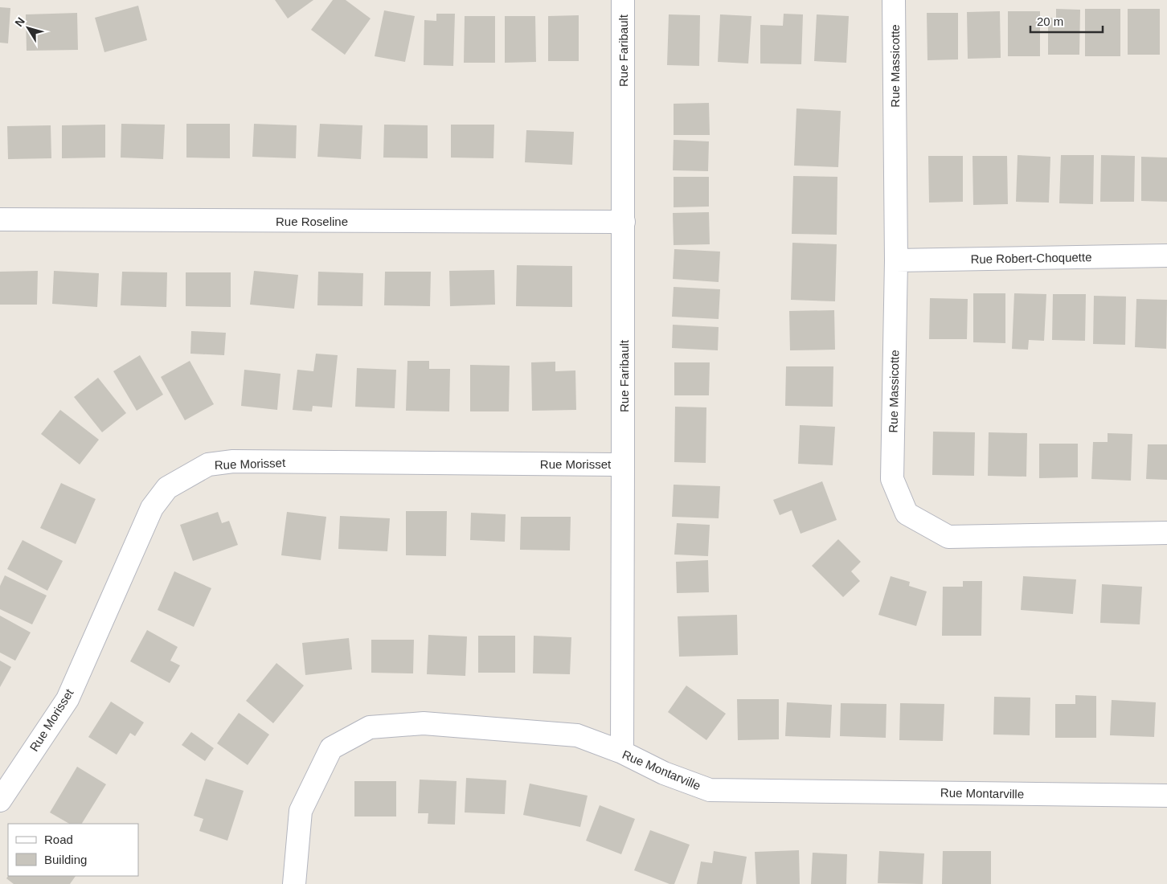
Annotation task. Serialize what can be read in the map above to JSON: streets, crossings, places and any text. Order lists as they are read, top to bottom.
{
  "streets": {
    "street": [
      "Rue Faribault",
      "Rue Massicotte",
      "Rue Roseline",
      "Rue Robert-Choquette",
      "Rue Morisset",
      "Rue Montarville"
    ]
  },
  "crossings": [
    ["Rue Faribault", "Rue Roseline"],
    ["Rue Faribault", "Rue Morisset"],
    ["Rue Faribault", "Rue Montarville"],
    ["Rue Massicotte", "Rue Robert-Choquette"]
  ],
  "legend": ["Road", "Building"],
  "scale_bar": "20 m",
  "north": "top left"
}
